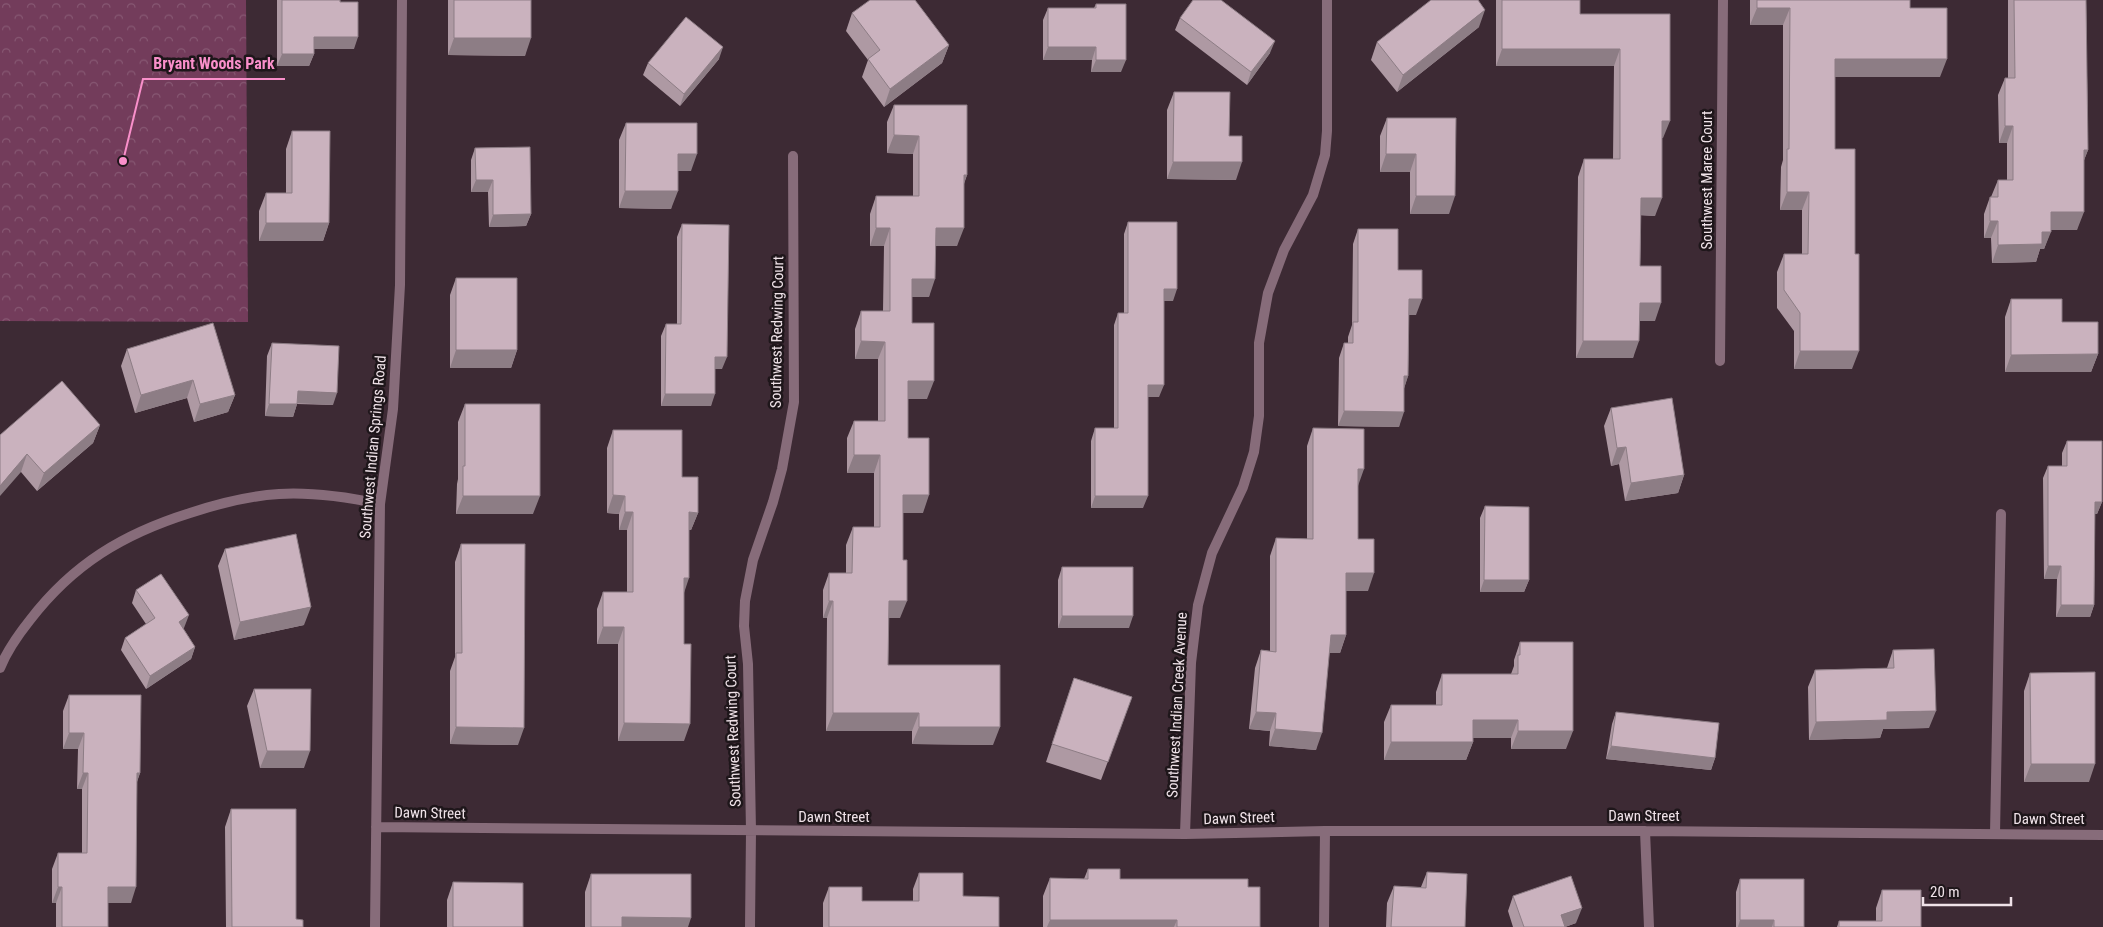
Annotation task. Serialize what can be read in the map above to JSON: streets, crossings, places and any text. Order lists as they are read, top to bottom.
{
  "streets": {
    "street": [
      "Southwest Maree Court",
      "Southwest Redwing Court",
      "Southwest Indian Springs Road",
      "Southwest Indian Creek Avenue",
      "Dawn Street"
    ]
  },
  "crossings": [
    ["Southwest Redwing Court", "Dawn Street"],
    ["Southwest Indian Springs Road", "Dawn Street"],
    ["Southwest Indian Creek Avenue", "Dawn Street"]
  ],
  "places": ["Bryant Woods Park"],
  "scale_bar": "20 m"
}
